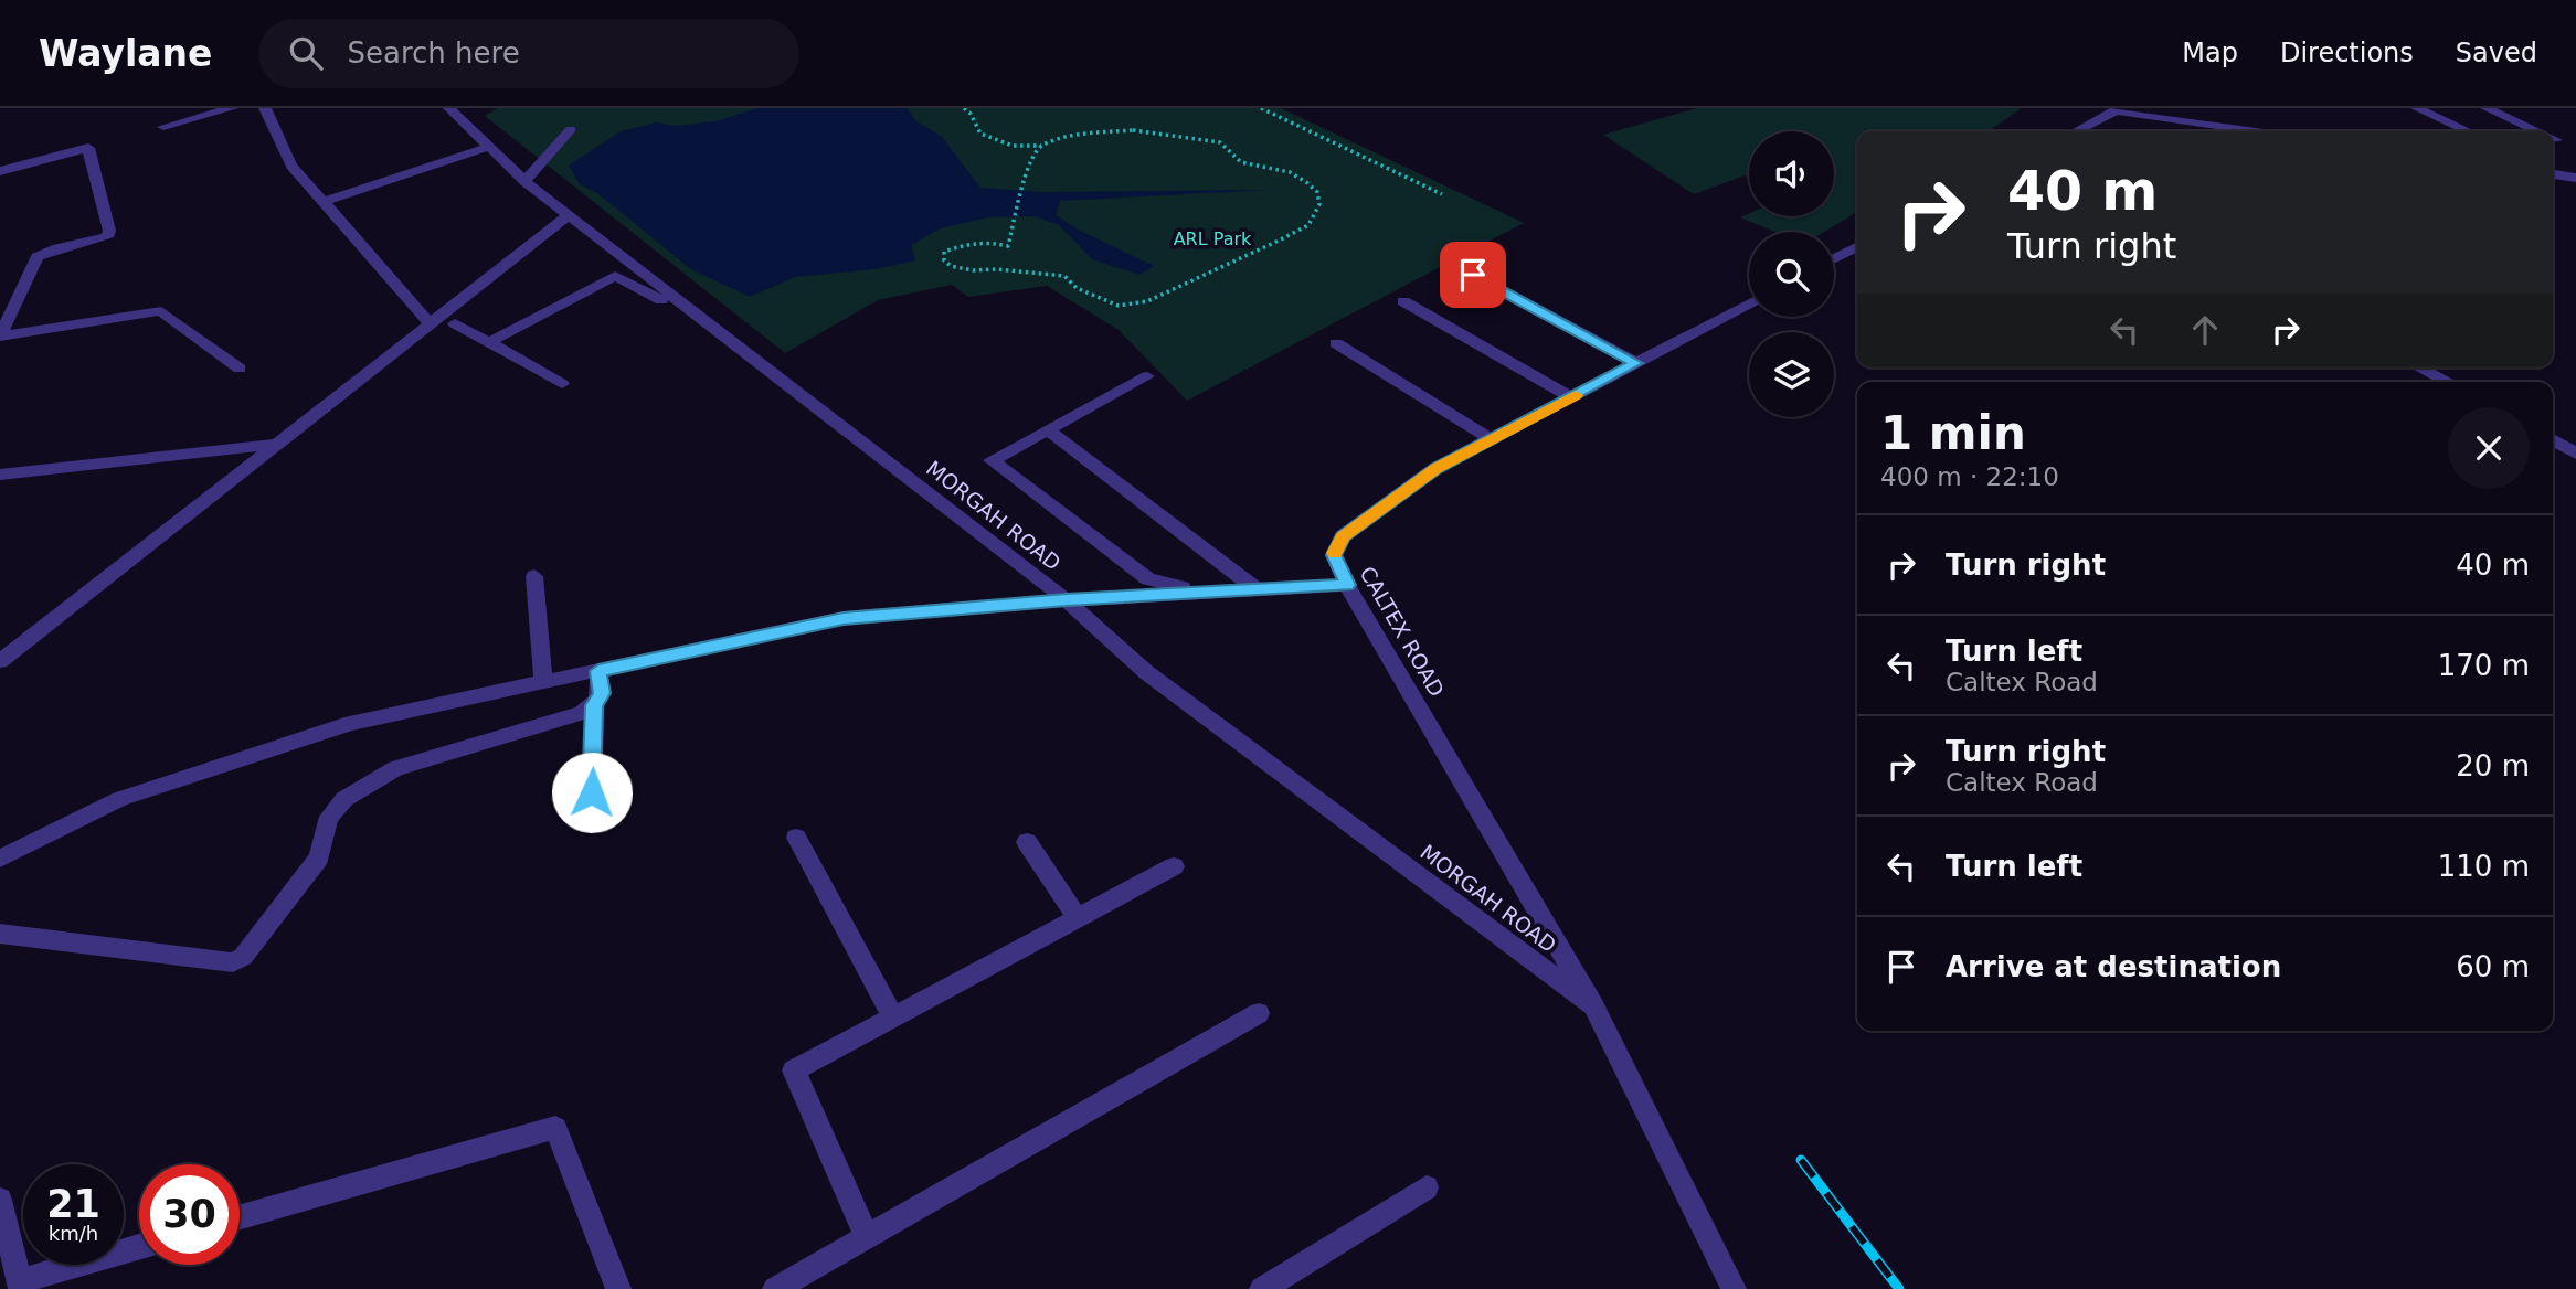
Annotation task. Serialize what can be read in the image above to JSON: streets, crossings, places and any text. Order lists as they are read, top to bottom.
{
  "streets": {
    "street": ["MORGAH ROAD", "CALTEX ROAD"]
  },
  "crossings": [
    ["MORGAH ROAD", "CALTEX ROAD"]
  ],
  "parks": ["ARL Park"],
  "page": {
    "header": "Waylane",
    "search": "Search here",
    "nav": ["Map", "Directions", "Saved"],
    "turn": ["40 m", "Turn right"],
    "heading": ["1 min", "400 m · 22:10"],
    "list": [
      {
        "name": "Turn right",
        "value": "40 m"
      },
      {
        "name": "Turn left",
        "note": "Caltex Road",
        "value": "170 m"
      },
      {
        "name": "Turn right",
        "note": "Caltex Road",
        "value": "20 m"
      },
      {
        "name": "Turn left",
        "value": "110 m"
      },
      {
        "name": "Arrive at destination",
        "value": "60 m"
      }
    ],
    "speed": "21 km/h",
    "limit": "30"
  }
}
